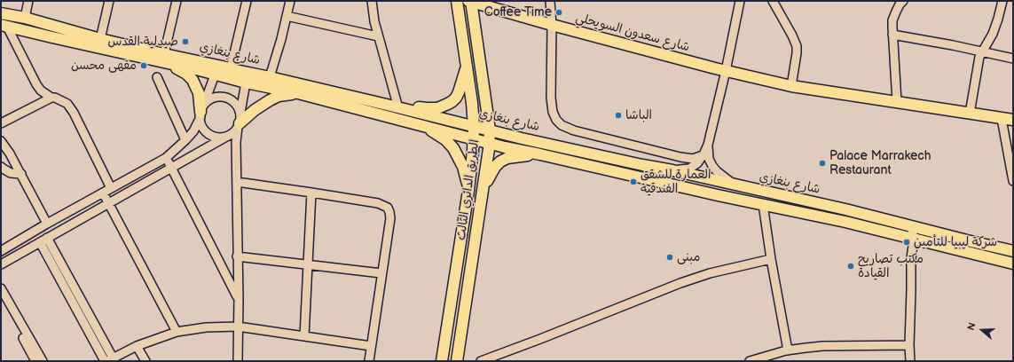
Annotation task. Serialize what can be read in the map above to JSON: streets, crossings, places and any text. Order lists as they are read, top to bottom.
{
  "streets": {
    "main road": ["شارع سعدون السويحلي", "شارع بنغازي", "الطريق الدائري الثالث"]
  },
  "crossings": [
    ["شارع سعدون السويحلي", "الطريق الدائري الثالث"],
    ["شارع بنغازي", "الطريق الدائري الثالث"]
  ],
  "places": [
    "Coffee Time",
    "صيدلية القدس",
    "مقهى محسن",
    "الباشا",
    "Palace Marrakech Restaurant",
    "العمارة للشقق الفندقية",
    "شركة ليبيا للتأمين",
    "مبنى",
    "مكتب تصاريح القيادة"
  ],
  "north": "left"
}
